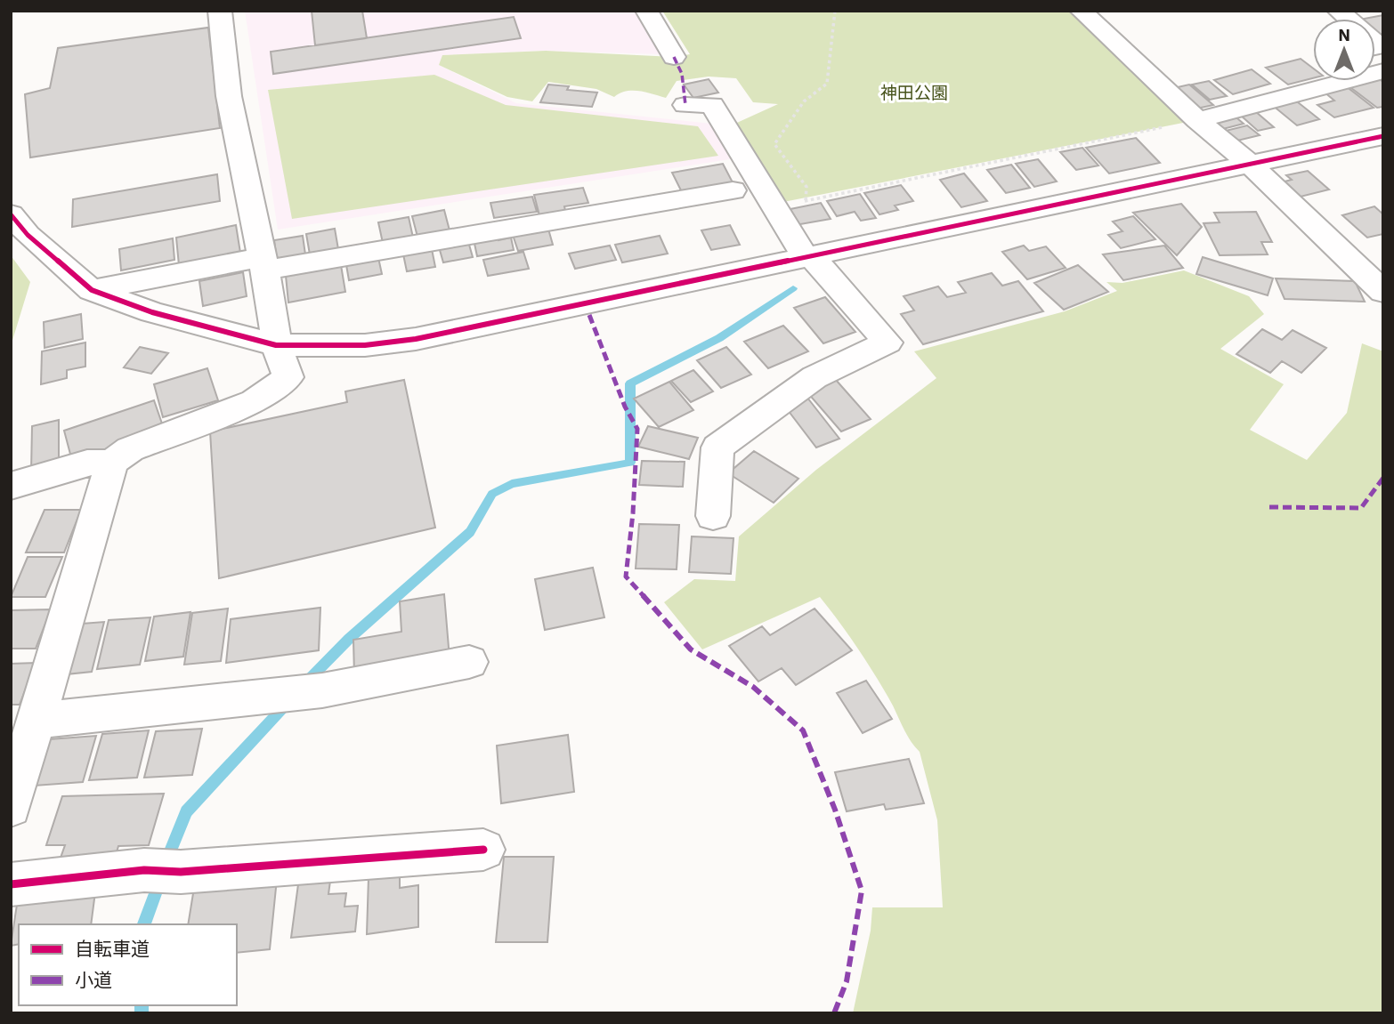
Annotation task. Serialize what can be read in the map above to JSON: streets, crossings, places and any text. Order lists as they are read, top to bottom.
{
  "parks": ["神田公園"],
  "legend": ["自転車道", "小道"],
  "north": "top"
}
